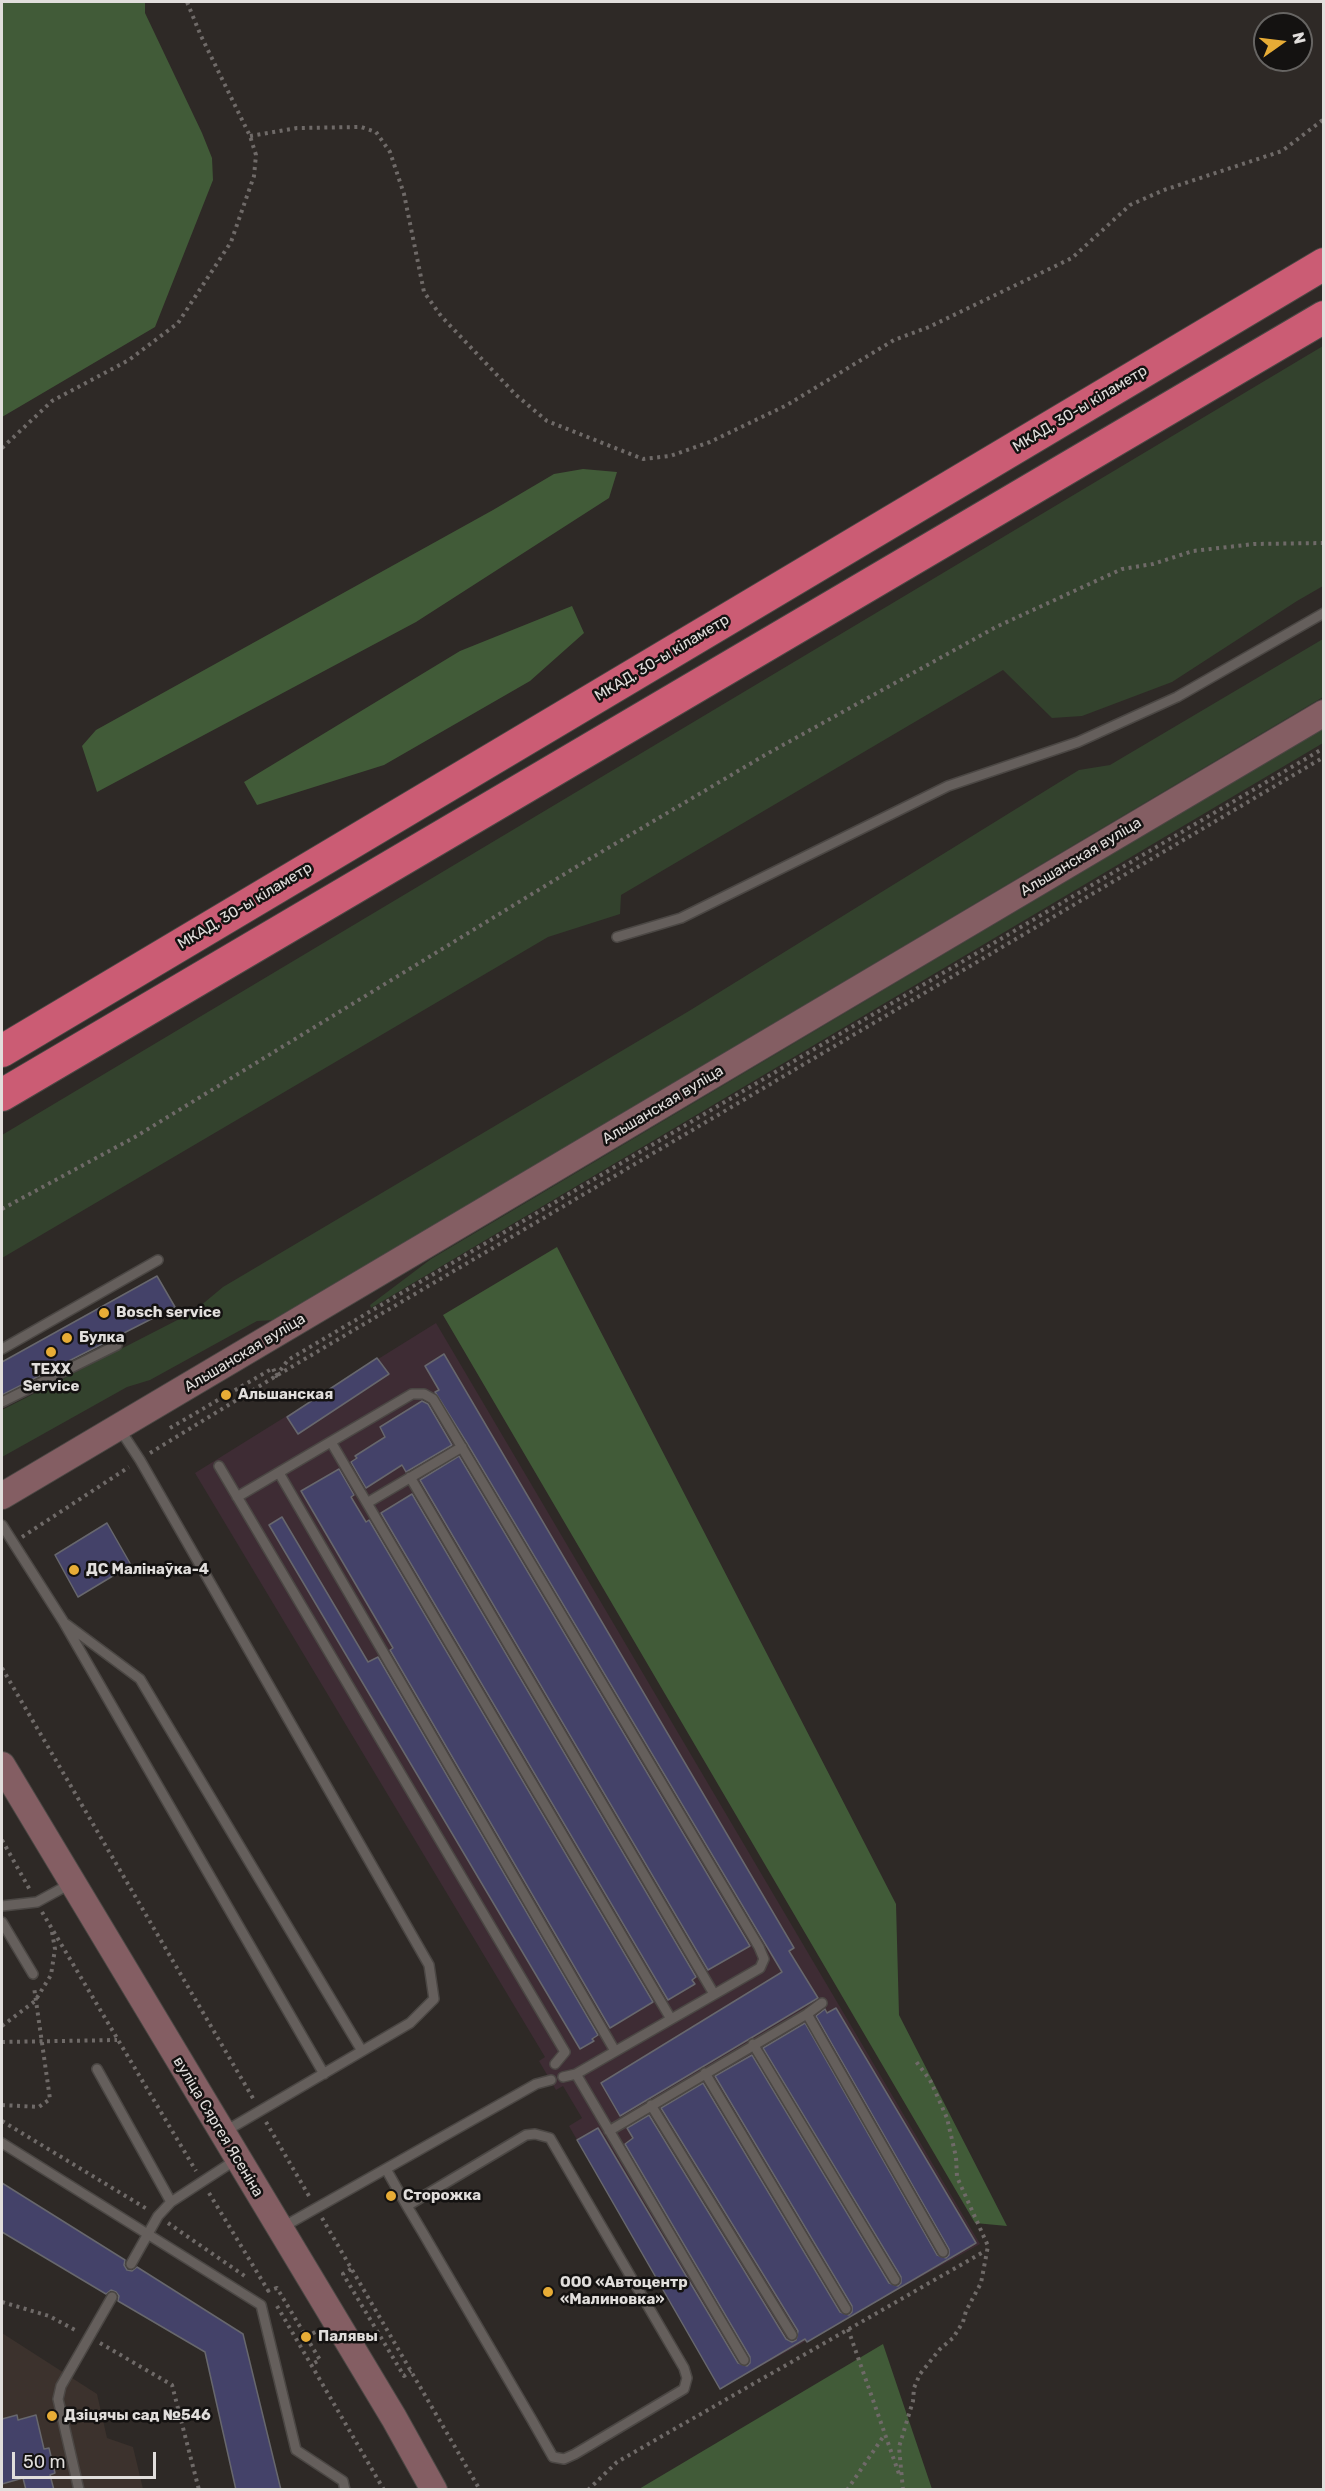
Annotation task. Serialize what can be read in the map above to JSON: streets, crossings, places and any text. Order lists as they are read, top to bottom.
{
  "streets": {
    "highway": ["МКАД, 30-ы кіламетр"],
    "main road": ["Альшанская вуліца", "вуліца Сяргея Ясеніна"]
  },
  "places": [
    "Bosch service",
    "Булка",
    "TEXX Service",
    "Альшанская",
    "ДС Малінаўка-4",
    "Сторожка",
    "ООО «Автоцентр «Малиновка»",
    "Палявы",
    "Дзіцячы сад №546"
  ],
  "scale_bar": "50 m",
  "north": "right"
}
